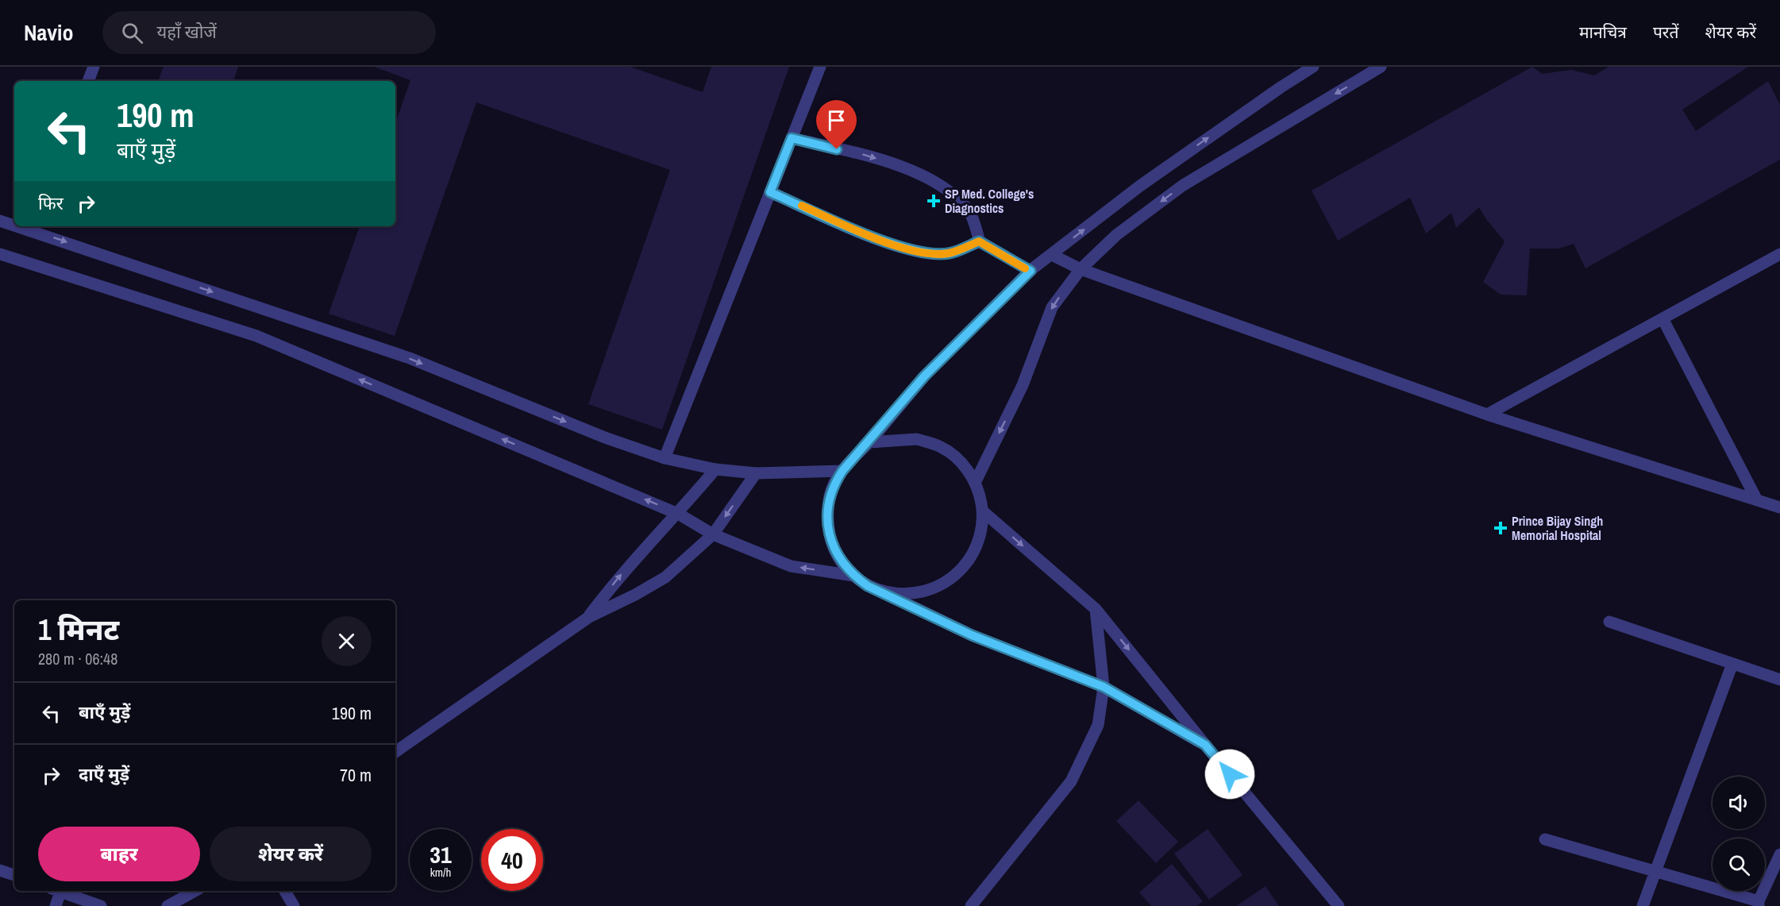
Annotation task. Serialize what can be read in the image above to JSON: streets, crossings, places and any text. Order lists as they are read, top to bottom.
{
  "places": {
    "health": ["SP Med. College's Diagnostics", "Prince Bijay Singh Memorial Hospital"]
  },
  "page": {
    "header": "Navio",
    "search": "यहाँ खोजें",
    "nav": ["मानचित्र", "परतें", "शेयर करें"],
    "turn": ["190 m", "बाएँ मुड़ें"],
    "then": "फिर",
    "heading": ["1 मिनट", "280 m · 06:48"],
    "list": [
      {
        "name": "बाएँ मुड़ें",
        "value": "190 m"
      },
      {
        "name": "दाएँ मुड़ें",
        "value": "70 m"
      }
    ],
    "buttons": ["बाहर", "शेयर करें"],
    "speed": "31 km/h",
    "limit": "40"
  }
}
